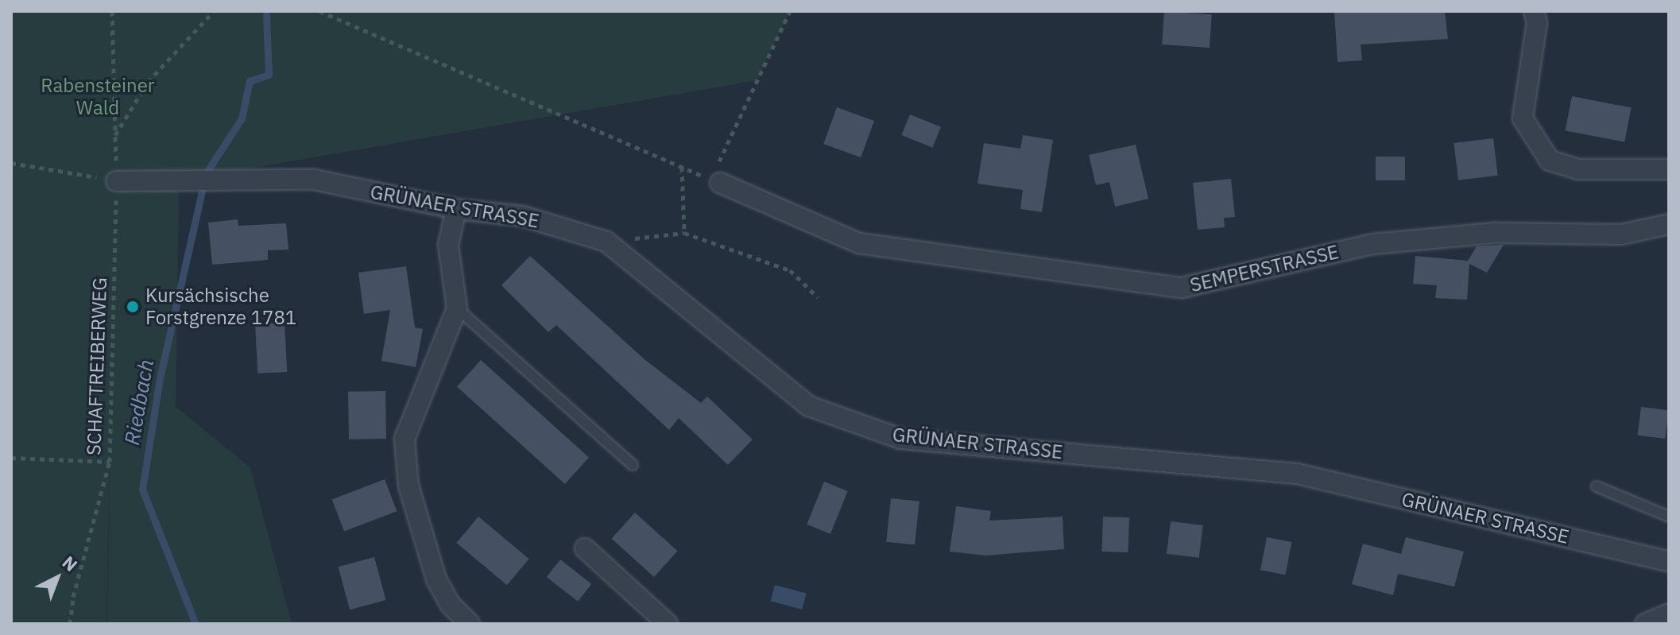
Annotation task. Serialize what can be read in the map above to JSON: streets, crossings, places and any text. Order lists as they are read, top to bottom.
{
  "streets": {
    "street": ["GRÜNAER STRASSE", "SEMPERSTRASSE"],
    "path": ["SCHAFTREIBERWEG"]
  },
  "crossings": [
    ["GRÜNAER STRASSE", "SCHAFTREIBERWEG"]
  ],
  "water": ["Riedbach"],
  "parks": ["Rabensteiner Wald"],
  "places": ["Kursächsische Forstgrenze 1781"],
  "north": "top right"
}
